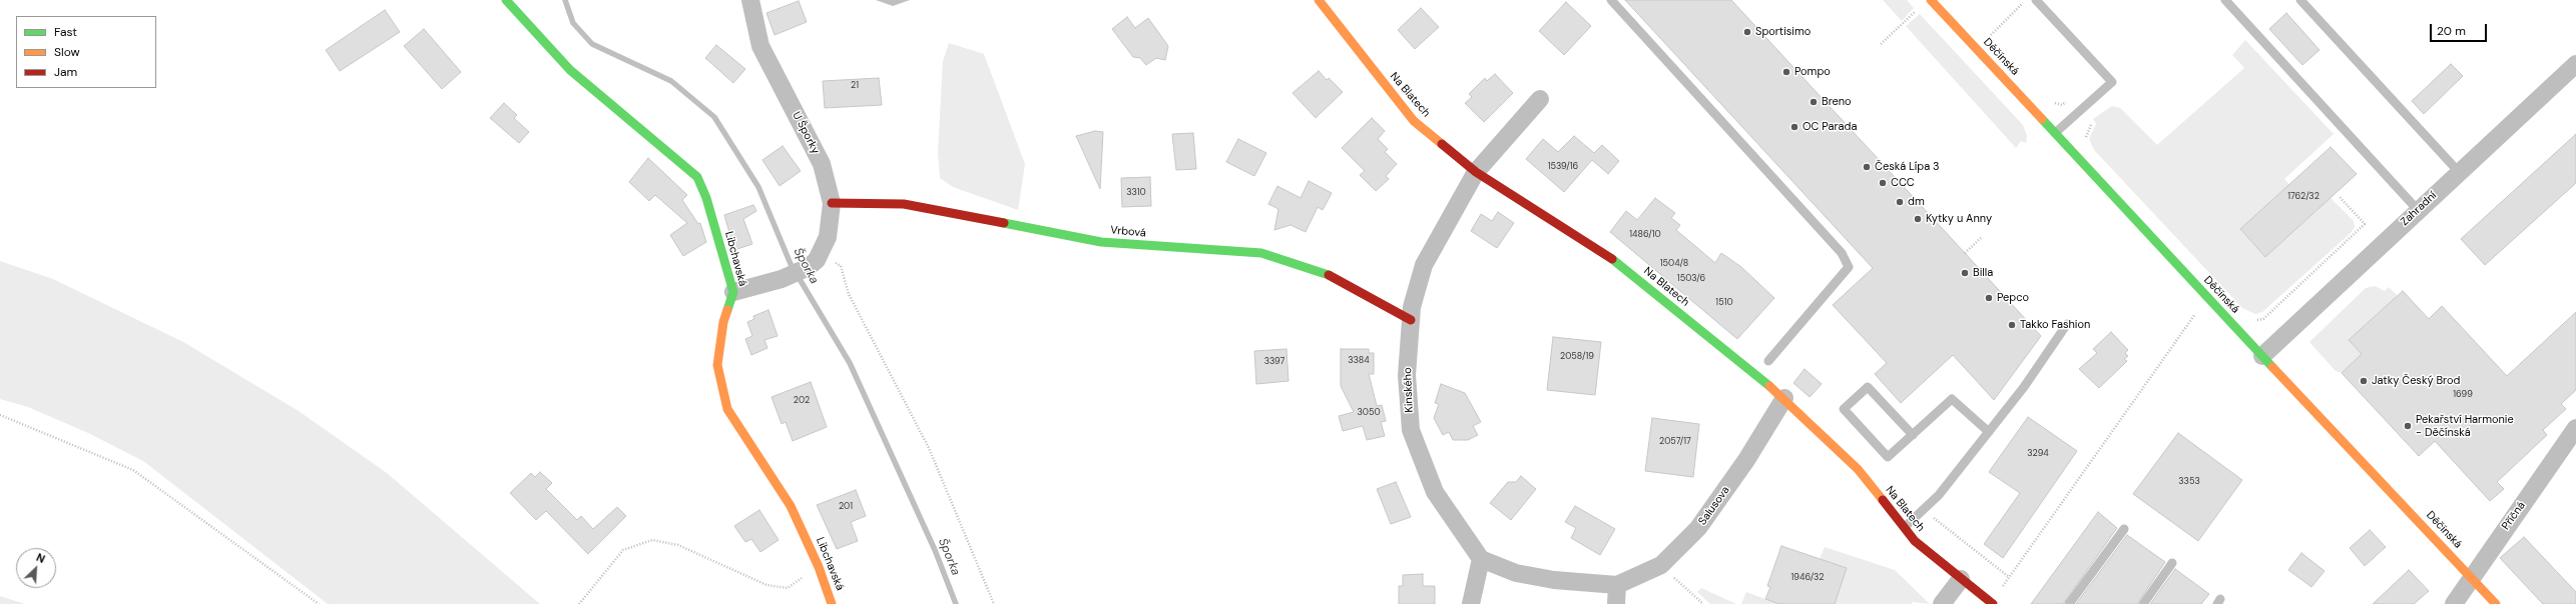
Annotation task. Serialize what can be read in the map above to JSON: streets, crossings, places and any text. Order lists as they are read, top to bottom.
{
  "streets": {
    "street": [
      "Děčínská",
      "Na Blatech",
      "U Šporky",
      "Zahradní",
      "Vrbová",
      "Libchavská",
      "Kinského",
      "Salusova",
      "Příčná"
    ]
  },
  "crossings": [
    ["Děčínská", "Zahradní"],
    ["Děčínská", "Příčná"],
    ["Na Blatech", "Kinského"],
    ["Na Blatech", "Salusova"],
    ["U Šporky", "Vrbová"],
    ["Vrbová", "Kinského"],
    ["Kinského", "Salusova"]
  ],
  "water": ["Šporka"],
  "places": [
    "Sportisimo",
    "Pompo",
    "Breno",
    "OC Parada",
    "Česká Lípa 3",
    "CCC",
    "dm",
    "Kytky u Anny",
    "Billa",
    "Pepco",
    "Takko Fashion",
    "Jatky Český Brod",
    "Pekařství Harmonie - Děčínská"
  ],
  "house_numbers": [
    "21",
    "1539/16",
    "3310",
    "1762/32",
    "1486/10",
    "1504/8",
    "1503/6",
    "1510",
    "2058/19",
    "3384",
    "3397",
    "1699",
    "202",
    "3050",
    "2057/17",
    "3294",
    "3353",
    "201",
    "1946/32"
  ],
  "legend": ["Fast", "Slow", "Jam"],
  "scale_bar": "20 m",
  "north": "top right"
}
